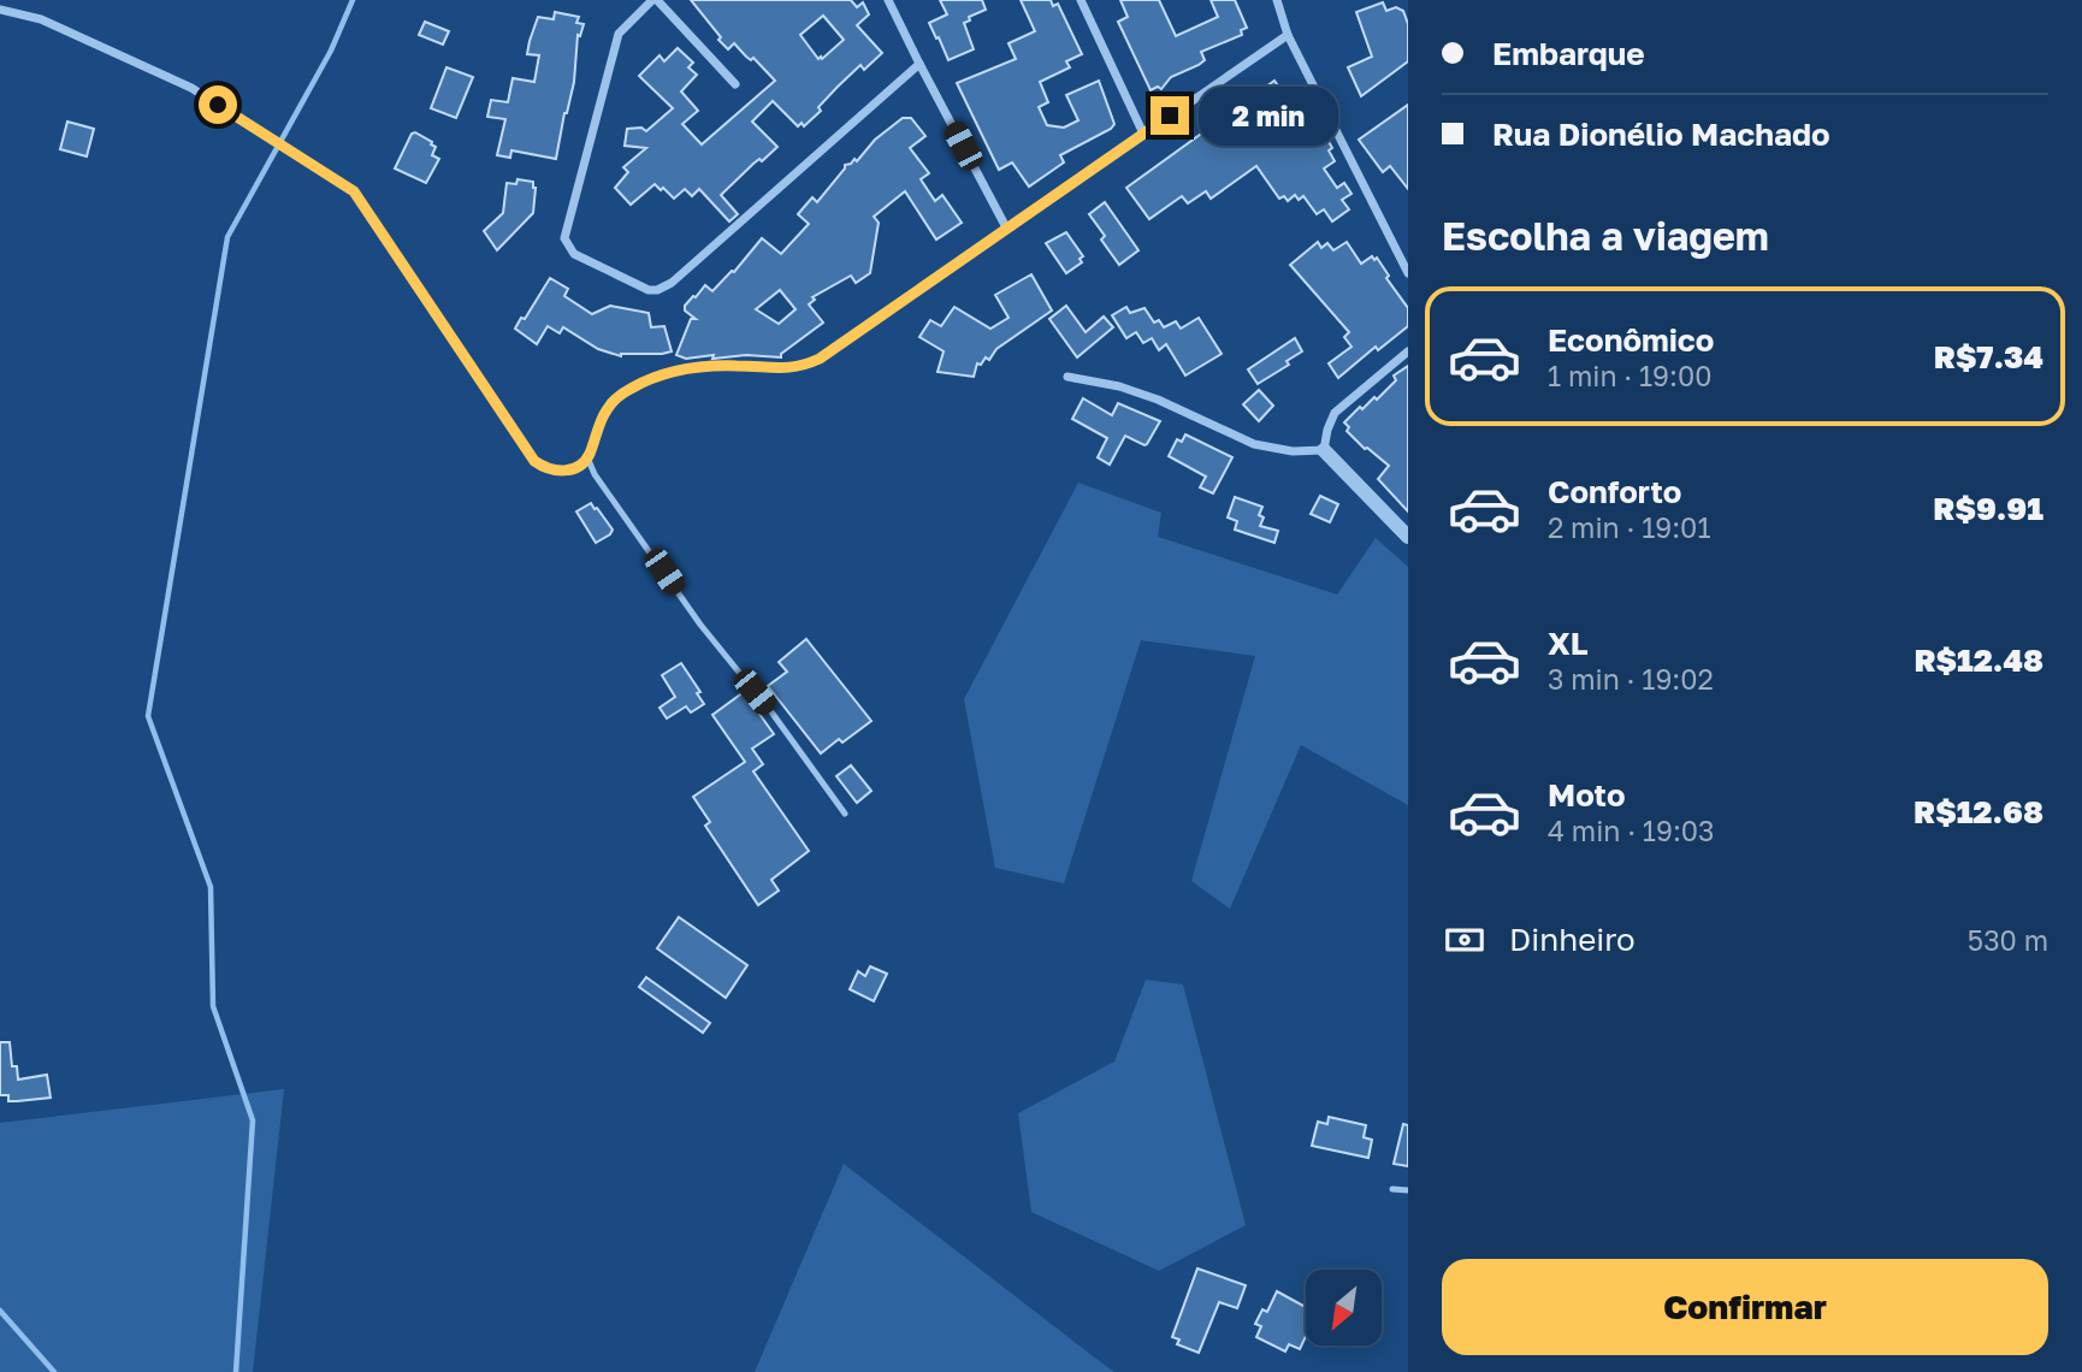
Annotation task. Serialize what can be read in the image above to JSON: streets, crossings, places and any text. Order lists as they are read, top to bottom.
{
  "north": "bottom left",
  "page": {
    "banner": ["Embarque", "Rua Dionélio Machado"],
    "bubble": "2 min",
    "heading": "Escolha a viagem",
    "list": [
      {
        "name": "Econômico",
        "note": "1 min · 19:00",
        "value": "R$7.34"
      },
      {
        "name": "Conforto",
        "note": "2 min · 19:01",
        "value": "R$9.91"
      },
      {
        "name": "XL",
        "note": "3 min · 19:02",
        "value": "R$12.48"
      },
      {
        "name": "Moto",
        "note": "4 min · 19:03",
        "value": "R$12.68"
      }
    ],
    "pay": ["Dinheiro", "530 m"],
    "buttons": "Confirmar"
  }
}
